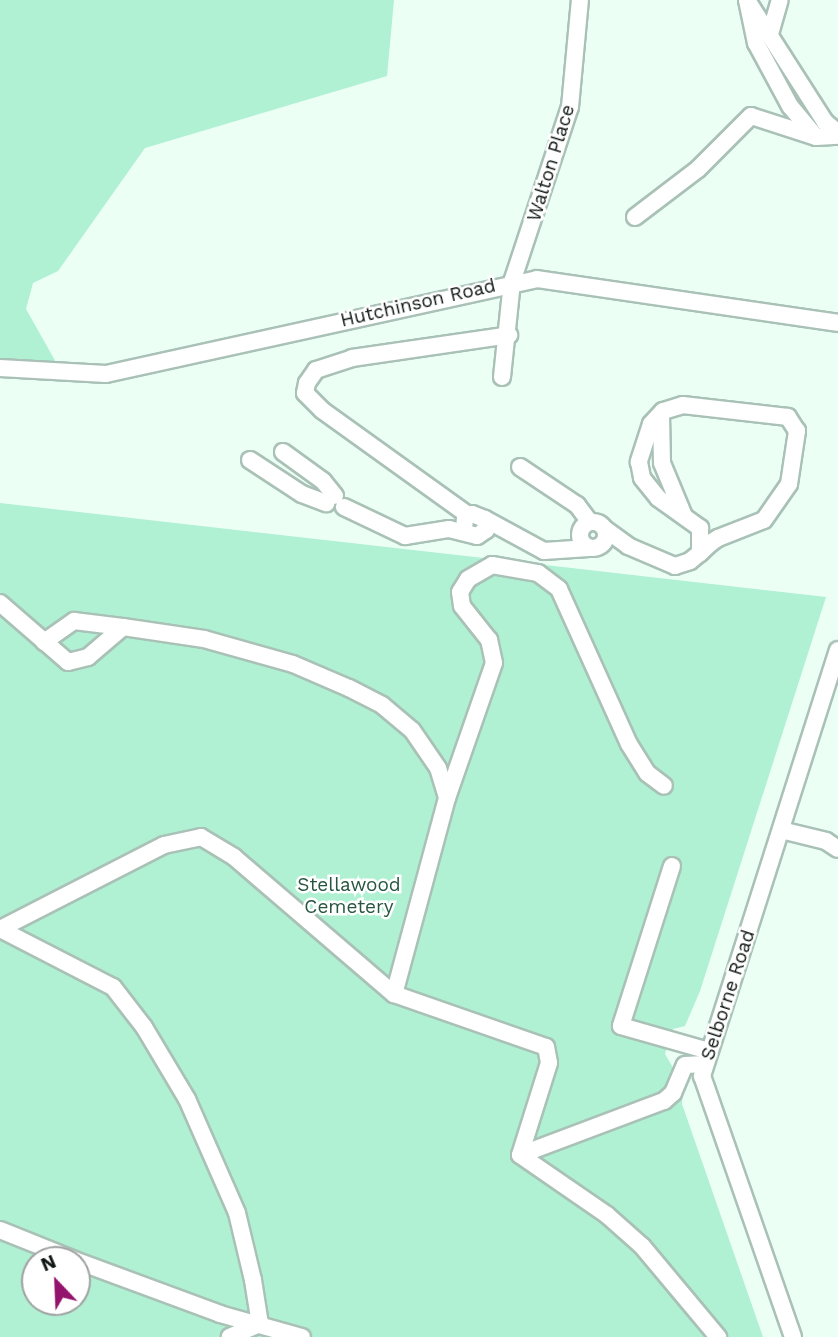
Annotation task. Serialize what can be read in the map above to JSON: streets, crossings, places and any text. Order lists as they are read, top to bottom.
{
  "streets": {
    "street": ["Walton Place", "Hutchinson Road", "Selborne Road"]
  },
  "crossings": [
    ["Walton Place", "Hutchinson Road"]
  ],
  "parks": ["Stellawood Cemetery"],
  "north": "top left"
}
